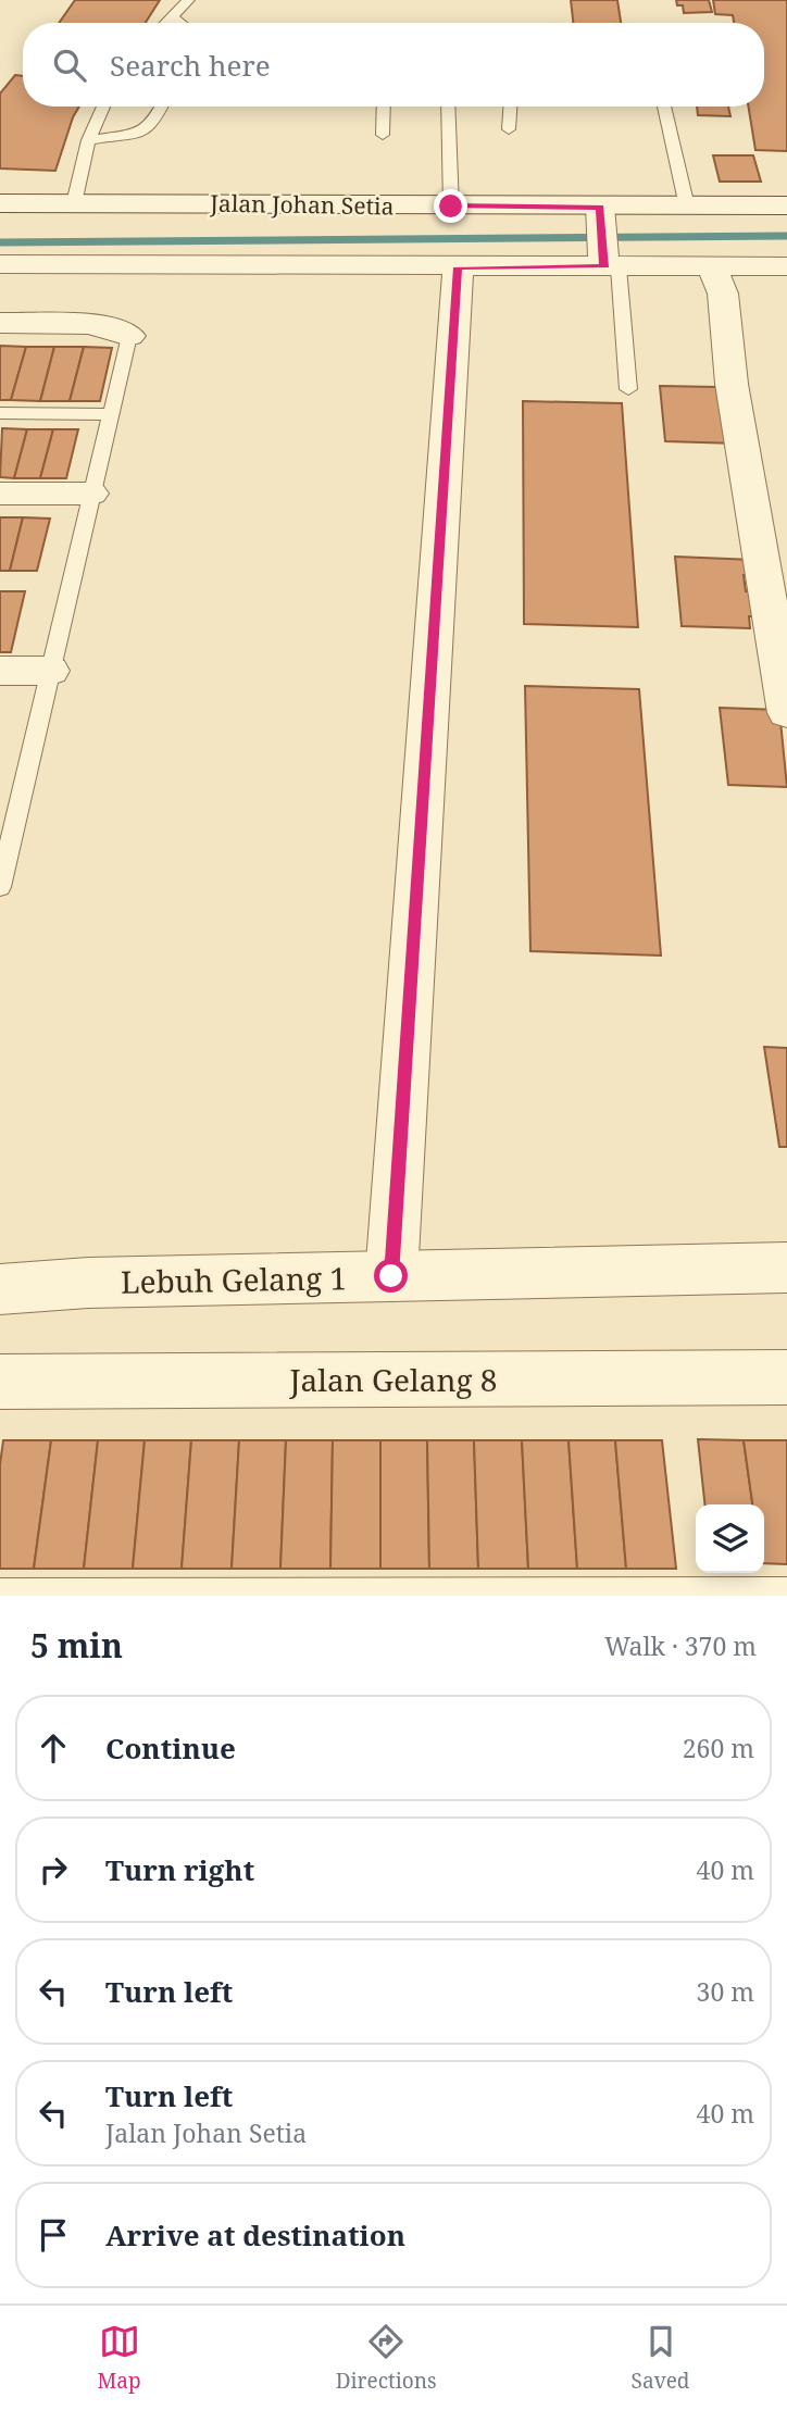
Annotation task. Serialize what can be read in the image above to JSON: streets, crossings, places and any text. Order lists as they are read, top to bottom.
{
  "streets": {
    "street": ["Jalan Johan Setia", "Lebuh Gelang 1", "Jalan Gelang 8"]
  },
  "page": {
    "search": "Search here",
    "heading": ["5 min", "Walk · 370 m"],
    "list": [
      ["Continue", "260 m"],
      ["Turn right", "40 m"],
      ["Turn left", "30 m"],
      ["Turn left", "Jalan Johan Setia", "40 m"],
      "Arrive at destination"
    ],
    "nav": ["Map", "Directions", "Saved"]
  }
}
